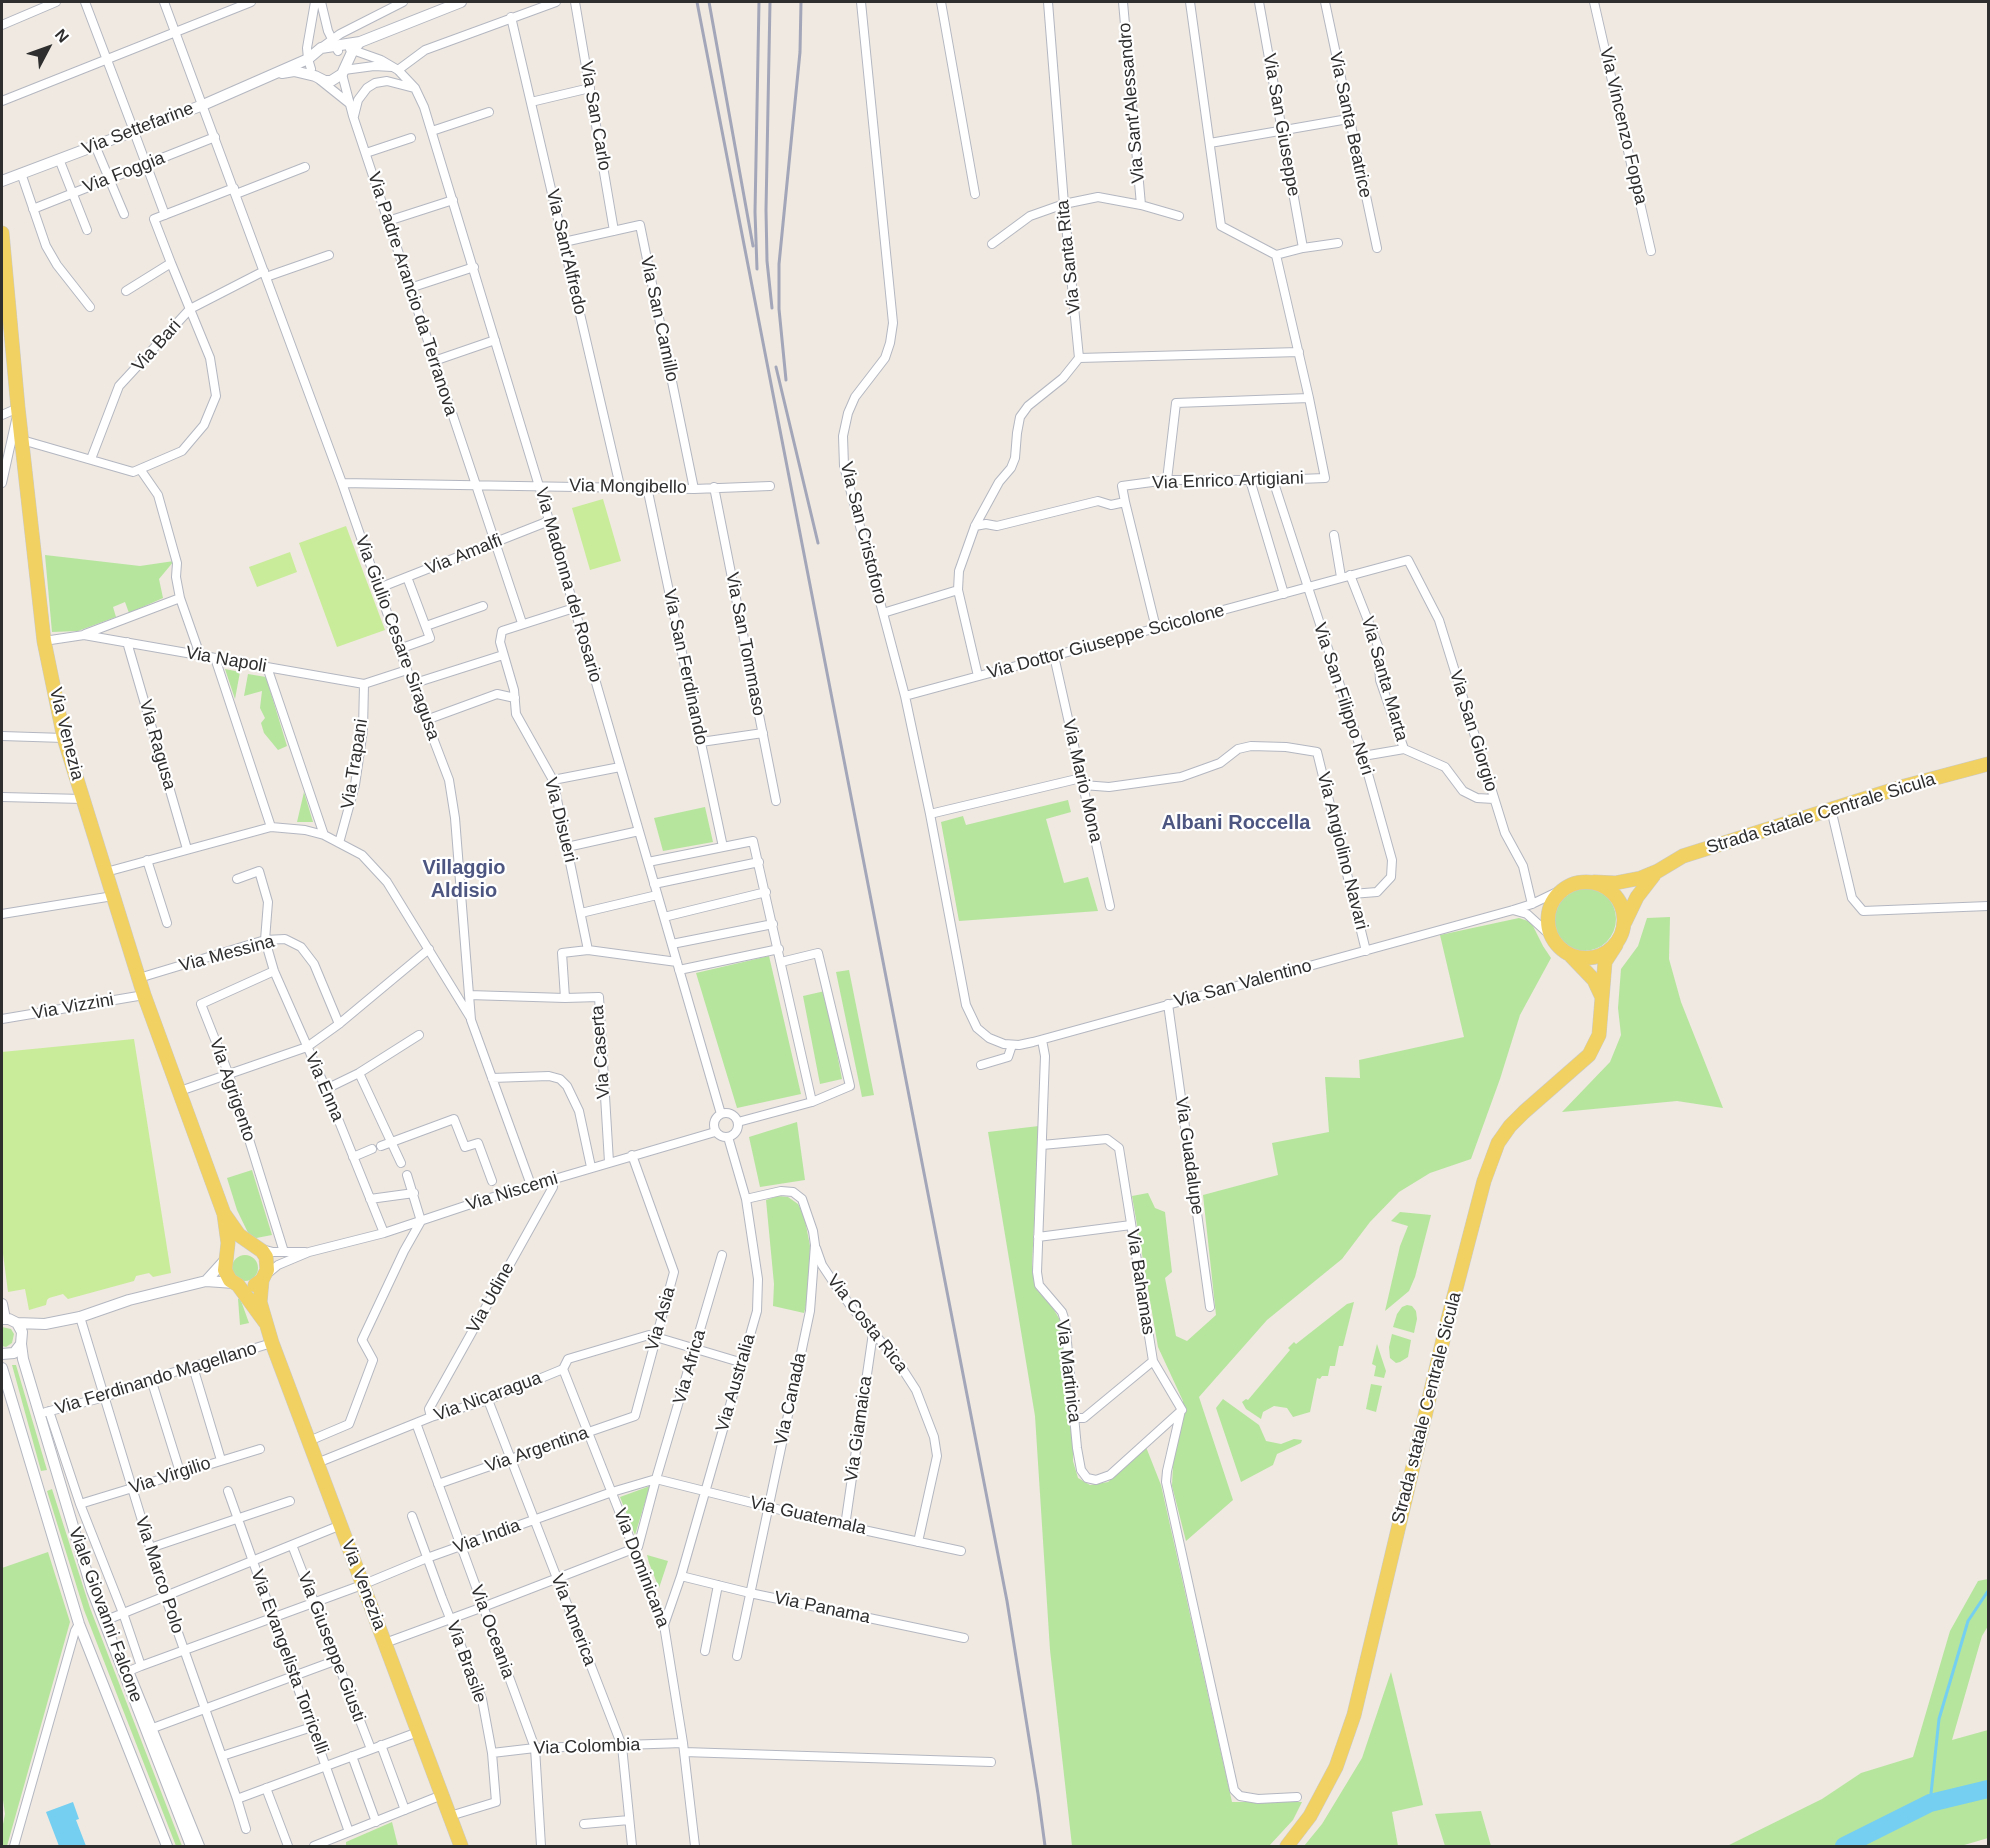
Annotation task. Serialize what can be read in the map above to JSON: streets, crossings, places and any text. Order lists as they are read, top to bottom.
{
  "streets": {
    "main road": ["Via Venezia", "Strada statale Centrale Sicula"],
    "street": [
      "Via Sant'Alessandro",
      "Via San Carlo",
      "Via San Giuseppe",
      "Via Santa Beatrice",
      "Via Vincenzo Foppa",
      "Via Settefarine",
      "Via Foggia",
      "Via Sant'Alfredo",
      "Via Santa Rita",
      "Via Padre Arancio da Terranova",
      "Via San Camillo",
      "Via Bari",
      "Via Enrico Artigiani",
      "Via Mongibello",
      "Via San Cristoforo",
      "Via Amalfi",
      "Via Madonna del Rosario",
      "Via Giulio Cesare Siragusa",
      "Via Dottor Giuseppe Scicolone",
      "Via San Tommaso",
      "Via Napoli",
      "Via San Ferdinando",
      "Via Santa Marta",
      "Via San Filippo Neri",
      "Via San Giorgio",
      "Via Ragusa",
      "Via Trapani",
      "Via Mario Mona",
      "Via Disueri",
      "Via Angiolino Navari",
      "Via Messina",
      "Via San Valentino",
      "Via Vizzini",
      "Via Caserta",
      "Via Enna",
      "Via Agrigento",
      "Via Guadalupe",
      "Via Niscemi",
      "Via Bahamas",
      "Via Udine",
      "Via Asia",
      "Via Costa Rica",
      "Via Africa",
      "Via Martinica",
      "Via Ferdinando Magellano",
      "Via Australia",
      "Via Nicaragua",
      "Via Canada",
      "Via Giamaica",
      "Via Argentina",
      "Via Virgilio",
      "Via Guatemala",
      "Via India",
      "Via Dominicana",
      "Via Marco Polo",
      "Via Panama",
      "Viale Giovanni Falcone",
      "Via America",
      "Via Oceania",
      "Via Giuseppe Giusti",
      "Via Evangelista Torricelli",
      "Via Brasile",
      "Via Colombia"
    ]
  },
  "crossings": [
    ["Via San Carlo", "Via San Camillo"],
    ["Via Settefarine", "Via Giulio Cesare Siragusa"],
    ["Via Foggia", "Via Giulio Cesare Siragusa"],
    ["Via Sant'Alfredo", "Via San Camillo"],
    ["Via Sant'Alfredo", "Via Mongibello"],
    ["Via Padre Arancio da Terranova", "Via Mongibello"],
    ["Via Padre Arancio da Terranova", "Via Amalfi"],
    ["Via Padre Arancio da Terranova", "Via Disueri"],
    ["Via San Camillo", "Via Mongibello"],
    ["Via Bari", "Via Giulio Cesare Siragusa"],
    ["Via Enrico Artigiani", "Via San Filippo Neri"],
    ["Via Mongibello", "Via Madonna del Rosario"],
    ["Via Mongibello", "Via Giulio Cesare Siragusa"],
    ["Via Mongibello", "Via San Tommaso"],
    ["Via Mongibello", "Via San Ferdinando"],
    ["Via San Cristoforo", "Via Dottor Giuseppe Scicolone"],
    ["Via San Cristoforo", "Via San Valentino"],
    ["Via Amalfi", "Via Madonna del Rosario"],
    ["Via Amalfi", "Via Giulio Cesare Siragusa"],
    ["Via Madonna del Rosario", "Via Disueri"],
    ["Via Madonna del Rosario", "Via Niscemi"],
    ["Via Madonna del Rosario", "Via Australia"],
    ["Via Giulio Cesare Siragusa", "Via Napoli"],
    ["Via Giulio Cesare Siragusa", "Via Caserta"],
    ["Via Giulio Cesare Siragusa", "Via Niscemi"],
    ["Via Dottor Giuseppe Scicolone", "Via Santa Marta"],
    ["Via Dottor Giuseppe Scicolone", "Via San Filippo Neri"],
    ["Via Dottor Giuseppe Scicolone", "Via San Giorgio"],
    ["Via Dottor Giuseppe Scicolone", "Via Mario Mona"],
    ["Via Napoli", "Via Venezia"],
    ["Via Napoli", "Via Ragusa"],
    ["Via Napoli", "Via Trapani"],
    ["Via San Filippo Neri", "Via Angiolino Navari"],
    ["Via San Giorgio", "Via San Valentino"],
    ["Via Venezia", "Via Messina"],
    ["Via Venezia", "Via Vizzini"],
    ["Via Venezia", "Via Ferdinando Magellano"],
    ["Via Venezia", "Via Nicaragua"],
    ["Via Venezia", "Via India"],
    ["Via Venezia", "Via Brasile"],
    ["Via Mario Mona", "Via Angiolino Navari"],
    ["Strada statale Centrale Sicula", "Via San Valentino"],
    ["Via Angiolino Navari", "Via San Valentino"],
    ["Via Messina", "Via Enna"],
    ["Via San Valentino", "Via Guadalupe"],
    ["Via San Valentino", "Via Martinica"],
    ["Via Caserta", "Via Niscemi"],
    ["Via Enna", "Via Agrigento"],
    ["Via Enna", "Via Niscemi"],
    ["Via Niscemi", "Via Udine"],
    ["Via Niscemi", "Via Asia"],
    ["Via Niscemi", "Via Australia"],
    ["Via Bahamas", "Via Martinica"],
    ["Via Udine", "Via Nicaragua"],
    ["Via Asia", "Via Nicaragua"],
    ["Via Asia", "Via Argentina"],
    ["Via Costa Rica", "Via Canada"],
    ["Via Costa Rica", "Via Giamaica"],
    ["Via Costa Rica", "Via Guatemala"],
    ["Via Africa", "Via Guatemala"],
    ["Via Africa", "Via India"],
    ["Via Africa", "Via Dominicana"],
    ["Via Ferdinando Magellano", "Via Marco Polo"],
    ["Via Ferdinando Magellano", "Viale Giovanni Falcone"],
    ["Via Australia", "Via Canada"],
    ["Via Australia", "Via Guatemala"],
    ["Via Australia", "Via Dominicana"],
    ["Via Australia", "Via Panama"],
    ["Via Nicaragua", "Via Dominicana"],
    ["Via Nicaragua", "Via America"],
    ["Via Nicaragua", "Via Oceania"],
    ["Via Canada", "Via Guatemala"],
    ["Via Canada", "Via Panama"],
    ["Via Giamaica", "Via Guatemala"],
    ["Via Argentina", "Via Dominicana"],
    ["Via Argentina", "Via America"],
    ["Via Argentina", "Via Oceania"],
    ["Via Virgilio", "Via Marco Polo"],
    ["Via Guatemala", "Via India"],
    ["Via India", "Via Dominicana"],
    ["Via India", "Via Marco Polo"],
    ["Via India", "Via America"],
    ["Via India", "Via Oceania"],
    ["Via India", "Via Giuseppe Giusti"],
    ["Via India", "Via Evangelista Torricelli"],
    ["Via India", "Via Brasile"],
    ["Via Dominicana", "Via Colombia"],
    ["Via America", "Via Colombia"],
    ["Via Oceania", "Via Colombia"],
    ["Via Brasile", "Via Colombia"]
  ],
  "districts": ["Albani Roccella", "Villaggio Aldisio"],
  "north": "top right"
}
